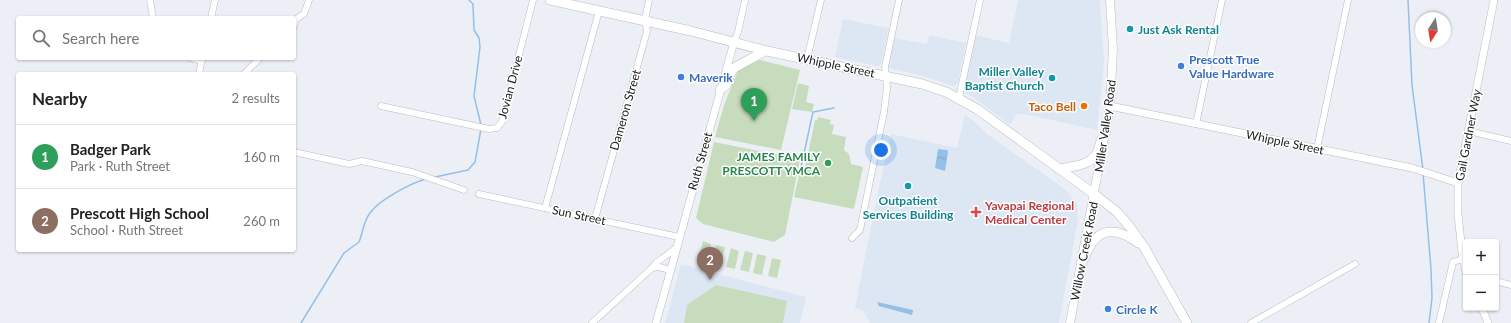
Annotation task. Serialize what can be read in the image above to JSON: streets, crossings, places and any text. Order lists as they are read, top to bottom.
{
  "streets": {
    "main road": ["Whipple Street", "Miller Valley Road", "Willow Creek Road"],
    "street": [
      "Jovian Drive",
      "Dameron Street",
      "Gail Gardner Way",
      "Ruth Street",
      "Sun Street"
    ]
  },
  "crossings": [
    ["Whipple Street", "Dameron Street"],
    ["Whipple Street", "Miller Valley Road"],
    ["Whipple Street", "Gail Gardner Way"],
    ["Whipple Street", "Ruth Street"],
    ["Whipple Street", "Willow Creek Road"],
    ["Dameron Street", "Sun Street"],
    ["Miller Valley Road", "Willow Creek Road"],
    ["Ruth Street", "Sun Street"]
  ],
  "places": {
    "other": [
      "Just Ask Rental",
      "Prescott True Value Hardware",
      "Maverik",
      "Miller Valley Baptist Church",
      "Taco Bell",
      "JAMES FAMILY PRESCOTT YMCA",
      "Outpatient Services Building",
      "Circle K"
    ],
    "health": ["Yavapai Regional Medical Center"]
  },
  "north": "bottom",
  "page": {
    "search": "Search here",
    "heading": ["Nearby", "2 results"],
    "pins": ["1", "2"],
    "list": [
      {
        "mark": "1",
        "name": "Badger Park",
        "note": "Park · Ruth Street",
        "value": "160 m"
      },
      {
        "mark": "2",
        "name": "Prescott High School",
        "note": "School · Ruth Street",
        "value": "260 m"
      }
    ],
    "map_buttons": ["+", "−"]
  }
}
